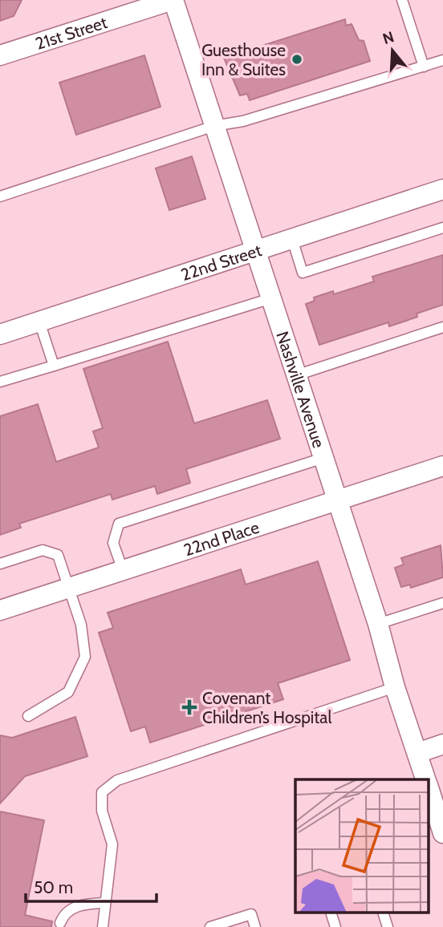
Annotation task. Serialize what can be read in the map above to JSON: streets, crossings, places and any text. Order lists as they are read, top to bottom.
{
  "streets": {
    "street": [
      "21st Street",
      "22nd Street",
      "Nashville Avenue",
      "22nd Place"
    ]
  },
  "crossings": [
    ["21st Street", "Nashville Avenue"],
    ["22nd Street", "Nashville Avenue"],
    ["Nashville Avenue", "22nd Place"]
  ],
  "places": {
    "other": ["Guesthouse Inn & Suites"],
    "health": ["Covenant Children’s Hospital"]
  },
  "scale_bar": "50 m",
  "north": "top"
}
